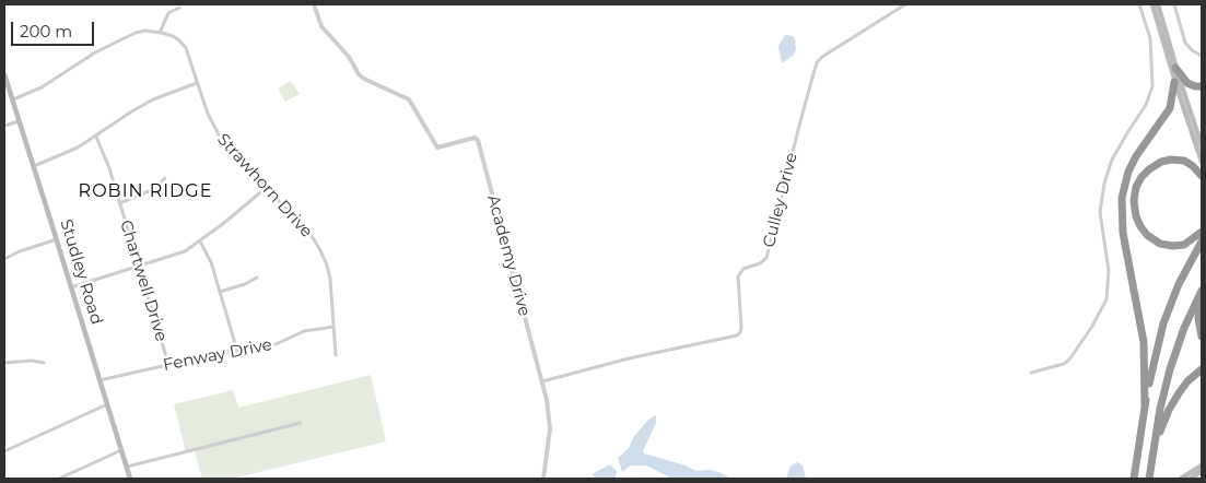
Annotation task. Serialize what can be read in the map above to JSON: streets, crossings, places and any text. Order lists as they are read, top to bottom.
{
  "streets": {
    "main road": ["Studley Road"],
    "street": [
      "Strawhorn Drive",
      "Culley Drive",
      "Academy Drive",
      "Chartwell Drive",
      "Fenway Drive"
    ]
  },
  "crossings": [
    ["Strawhorn Drive", "Fenway Drive"],
    ["Culley Drive", "Academy Drive"],
    ["Studley Road", "Fenway Drive"],
    ["Chartwell Drive", "Fenway Drive"]
  ],
  "districts": ["ROBIN RIDGE"],
  "scale_bar": "200 m"
}
